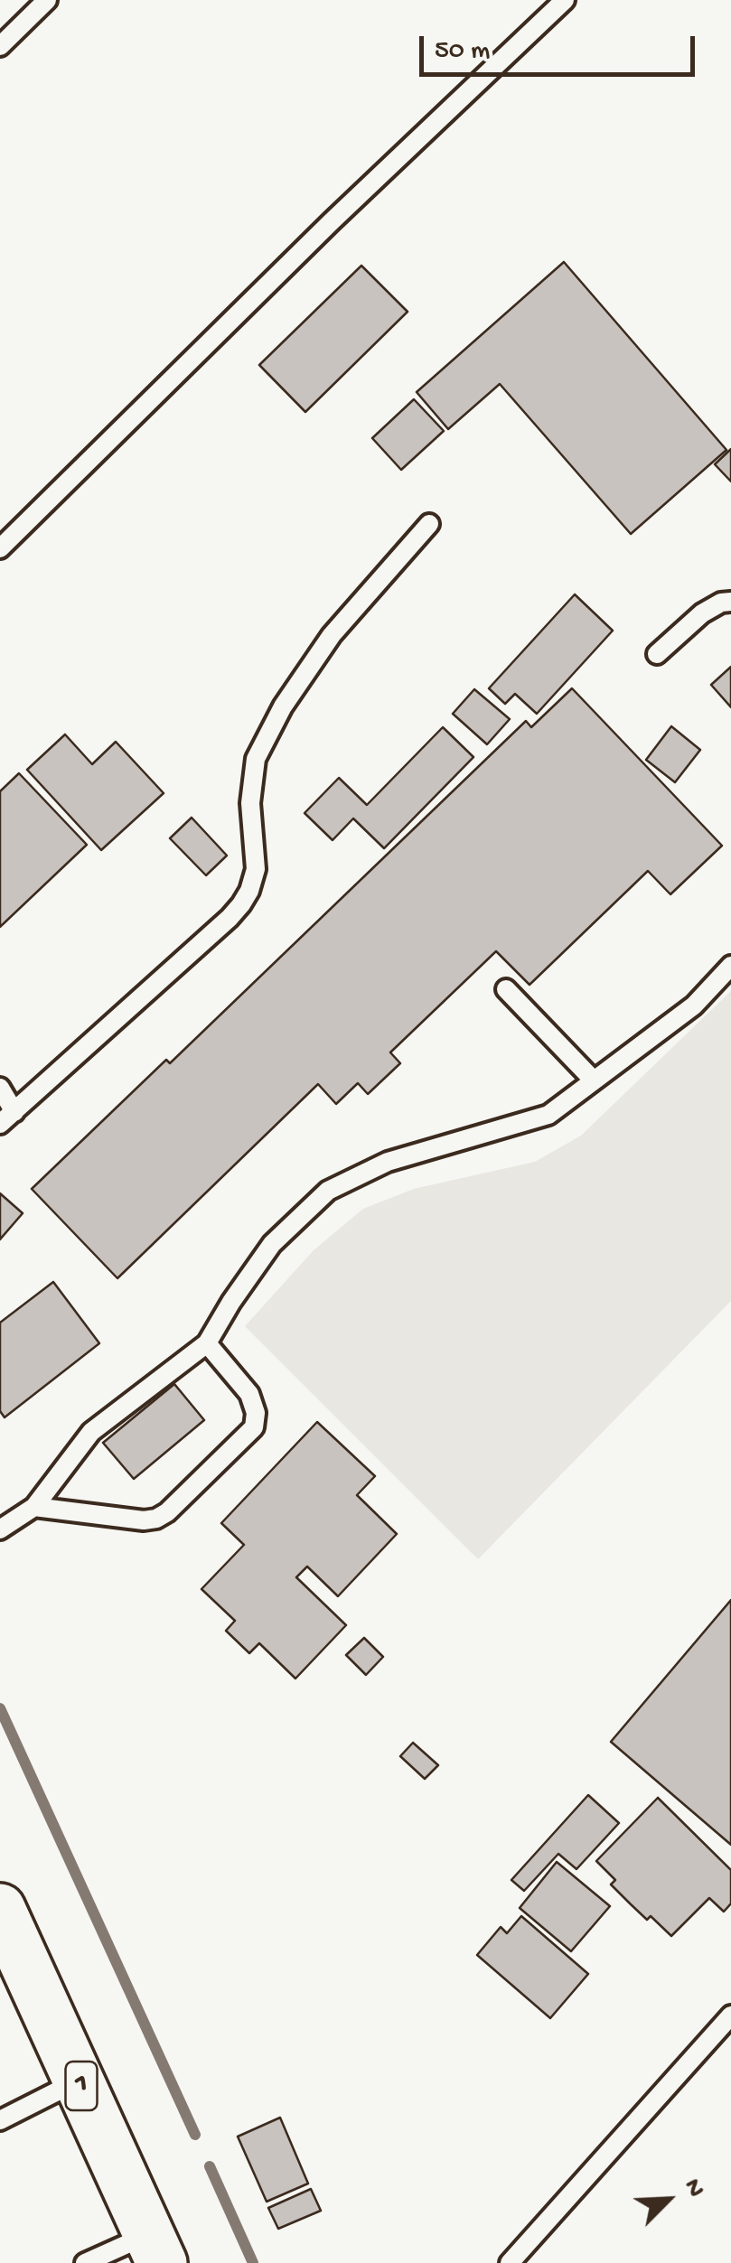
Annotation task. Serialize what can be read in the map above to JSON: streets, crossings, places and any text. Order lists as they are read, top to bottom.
{
  "streets": {
    "main road": ["1"]
  },
  "scale_bar": "50 m",
  "north": "top right"
}
